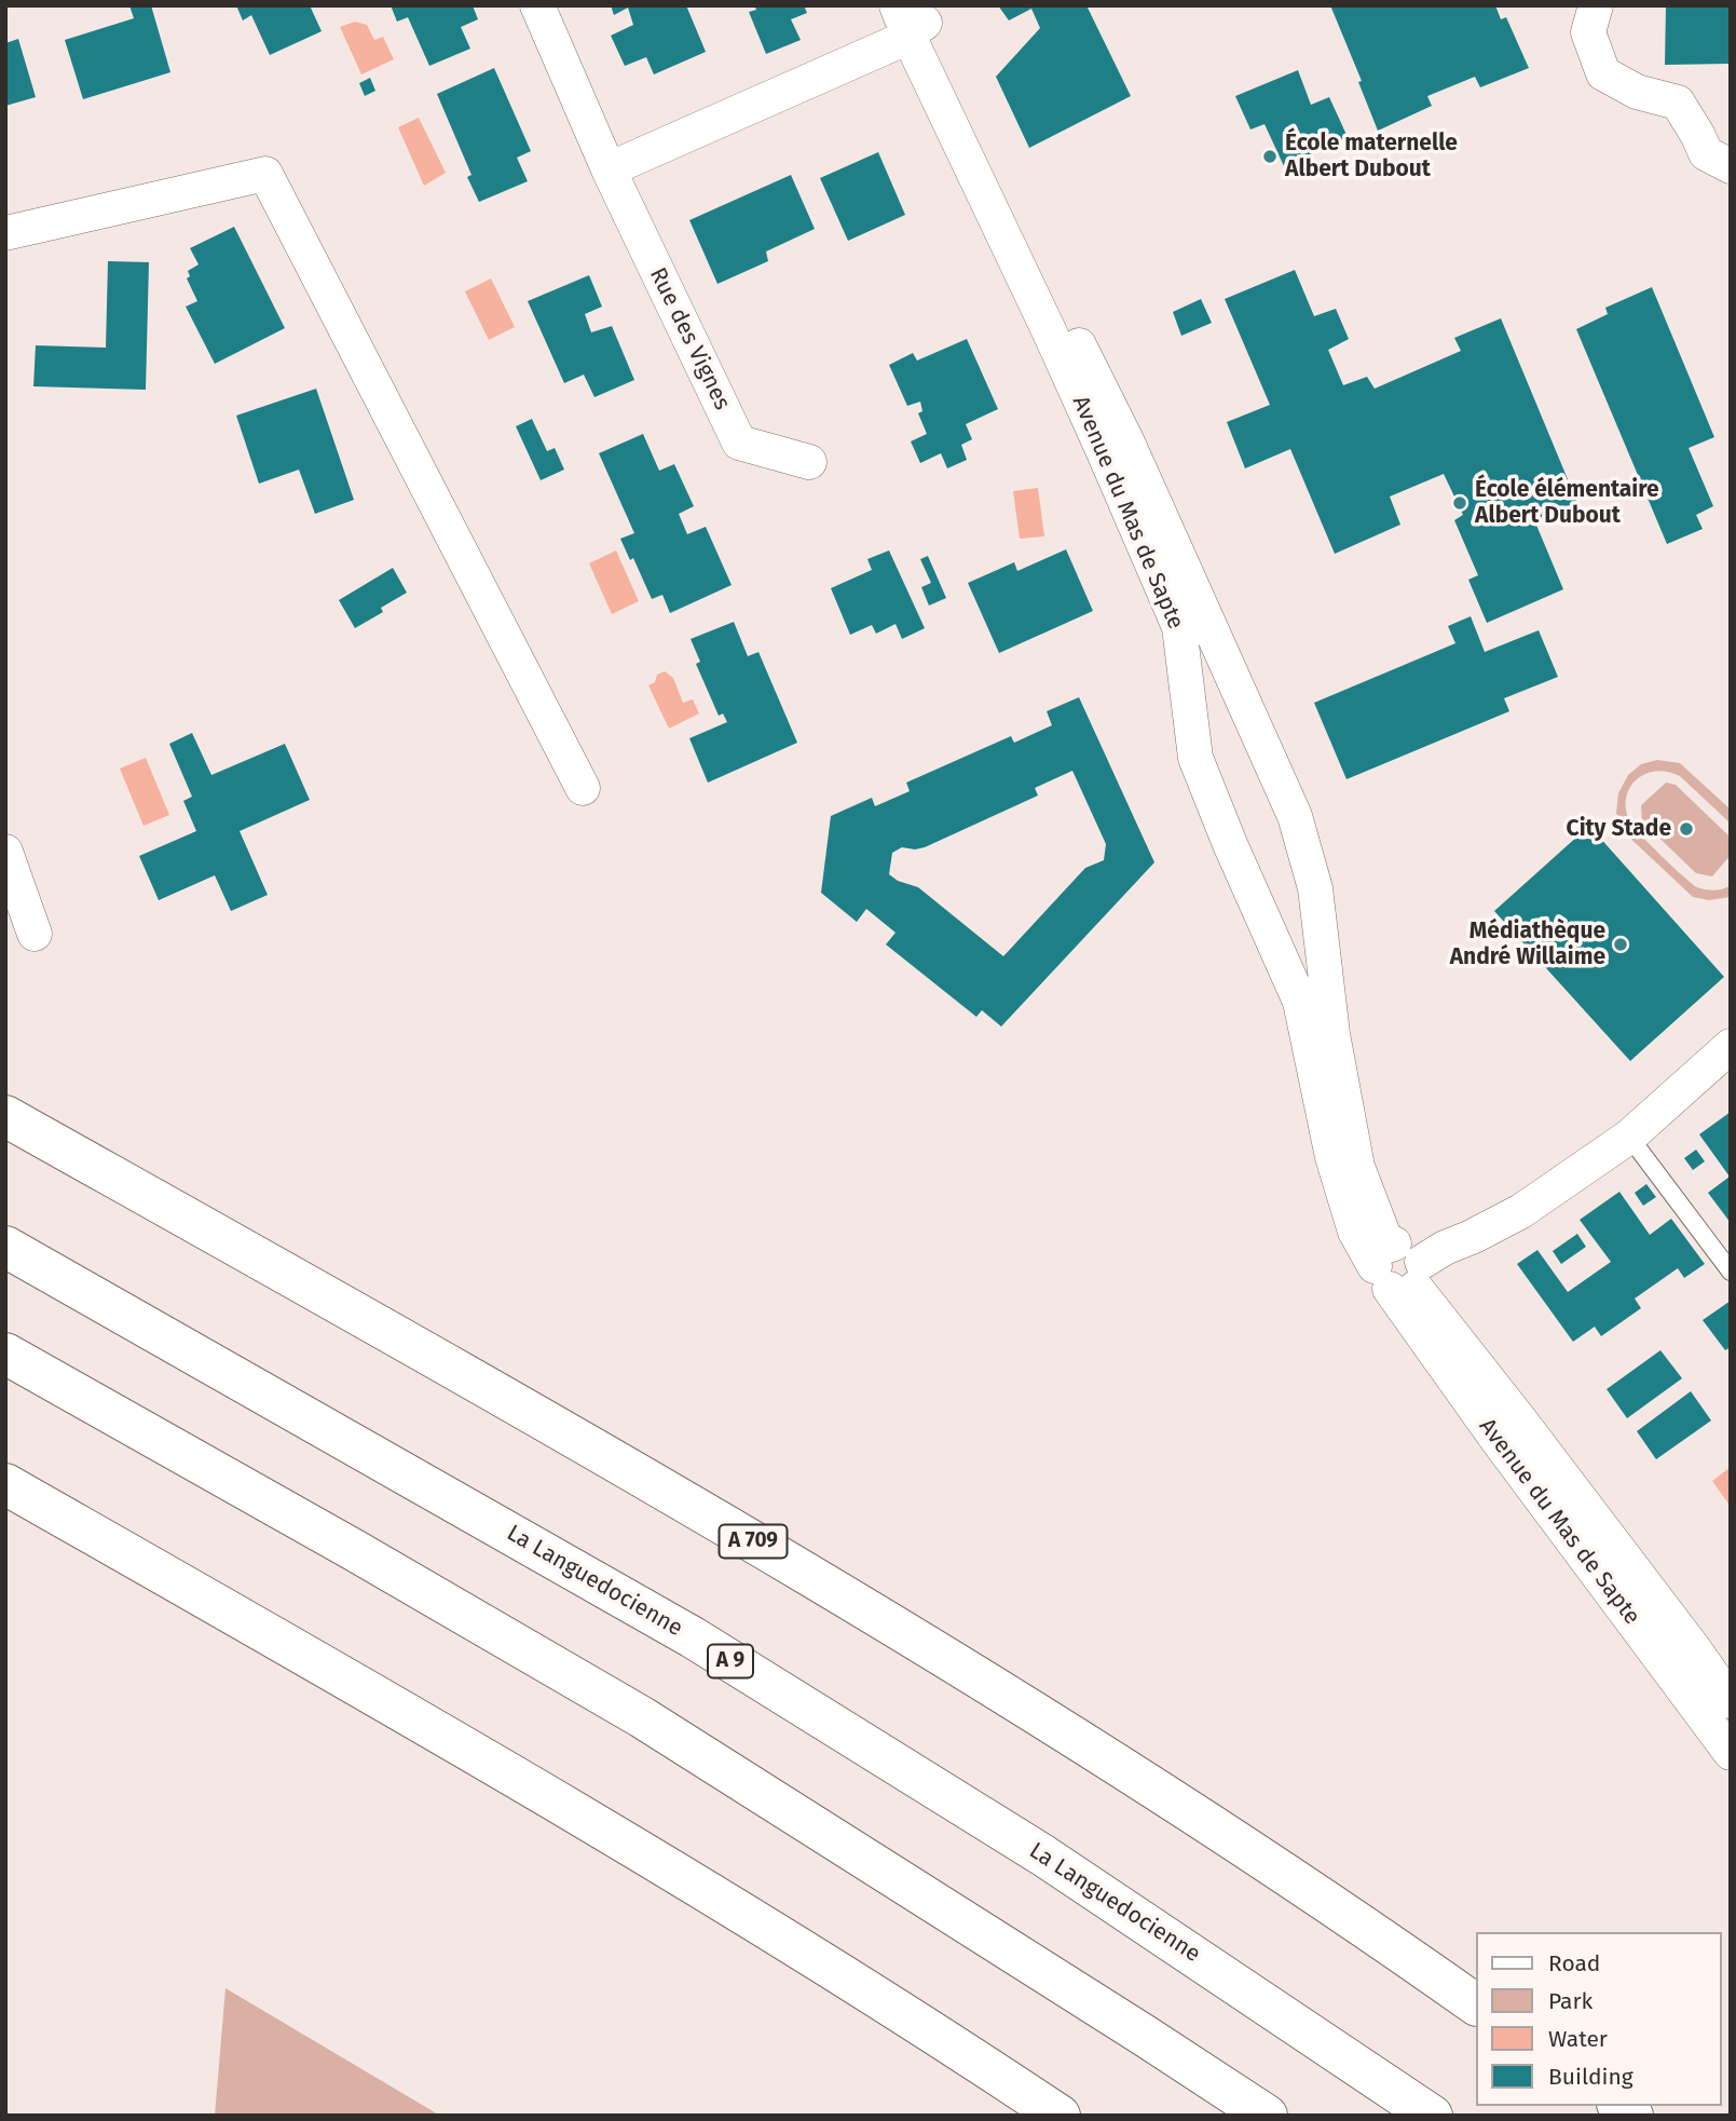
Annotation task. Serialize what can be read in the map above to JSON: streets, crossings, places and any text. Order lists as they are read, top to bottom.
{
  "streets": {
    "highway": ["A 709", "La Languedocienne", "A 9"],
    "street": ["Rue des Vignes", "Avenue du Mas de Sapte"]
  },
  "places": [
    "École maternelle Albert Dubout",
    "École élémentaire Albert Dubout",
    "City Stade",
    "Médiathèque André Willaime"
  ],
  "legend": [
    "Road",
    "Park",
    "Water",
    "Building"
  ]
}
